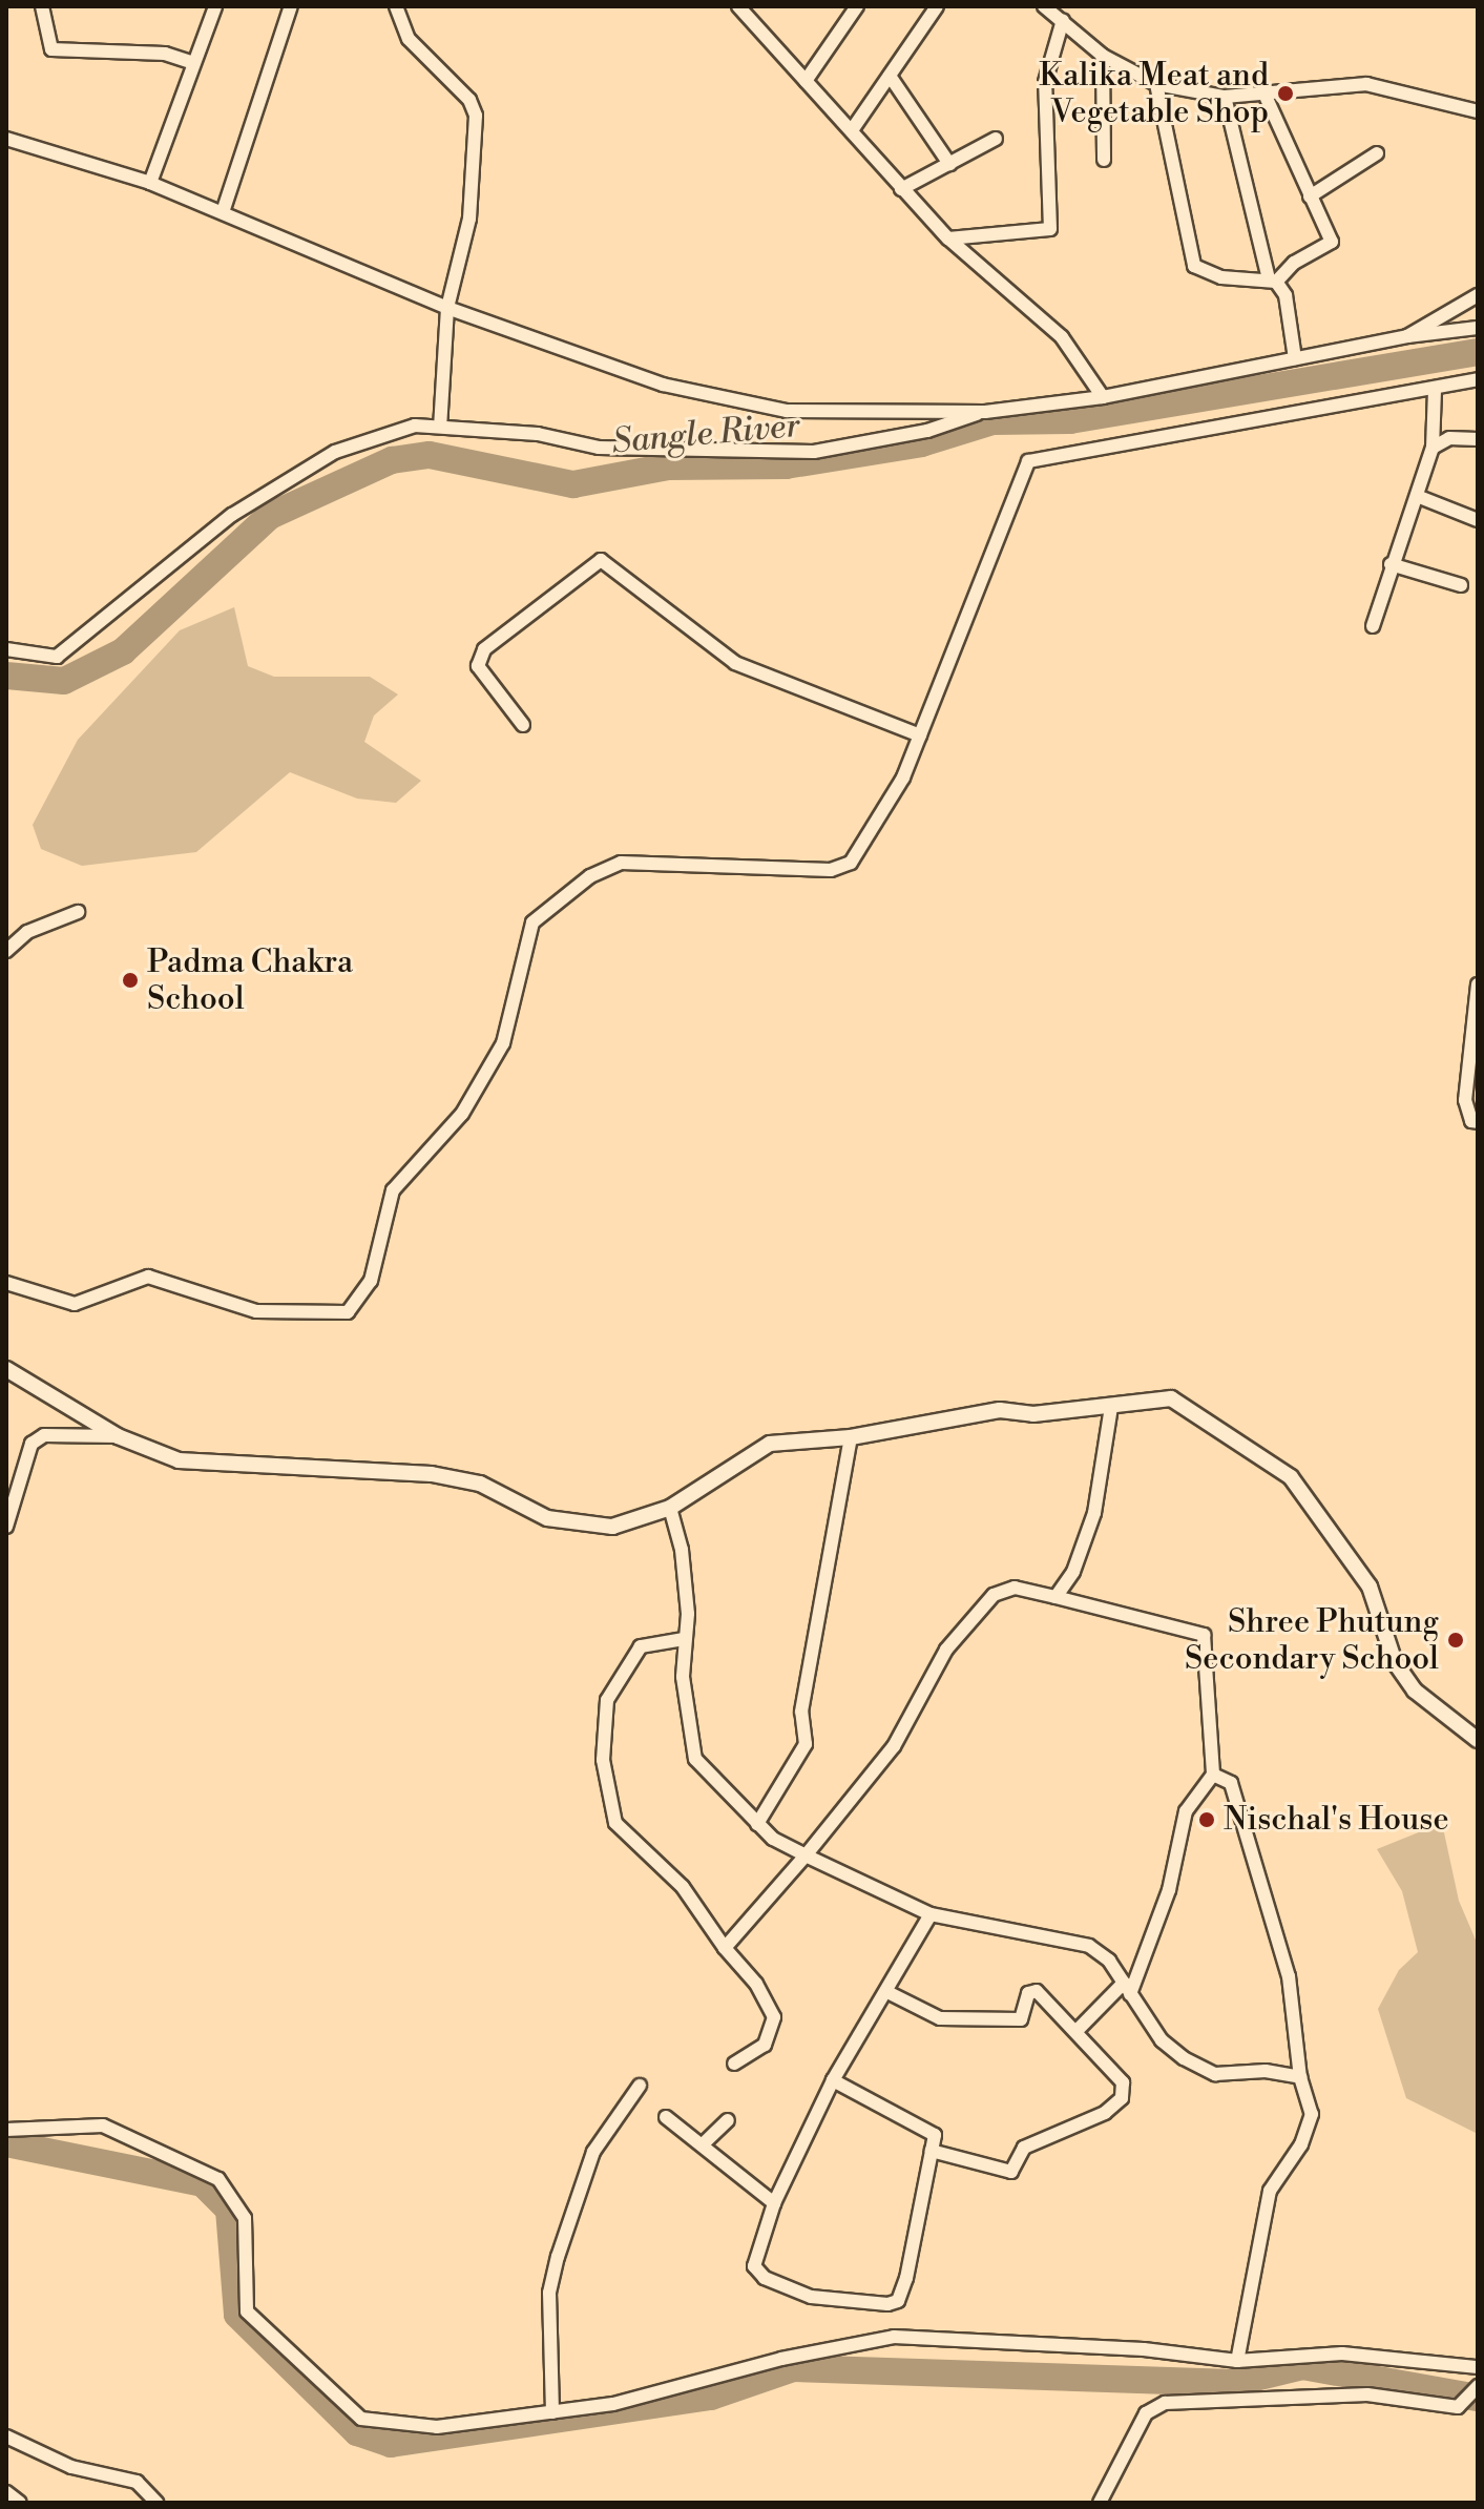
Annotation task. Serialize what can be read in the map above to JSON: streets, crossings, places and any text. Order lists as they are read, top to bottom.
{
  "water": ["Sangle River"],
  "places": [
    "Kalika Meat and Vegetable Shop",
    "Padma Chakra School",
    "Shree Phutung Secondary School",
    "Nischal's House"
  ]
}
